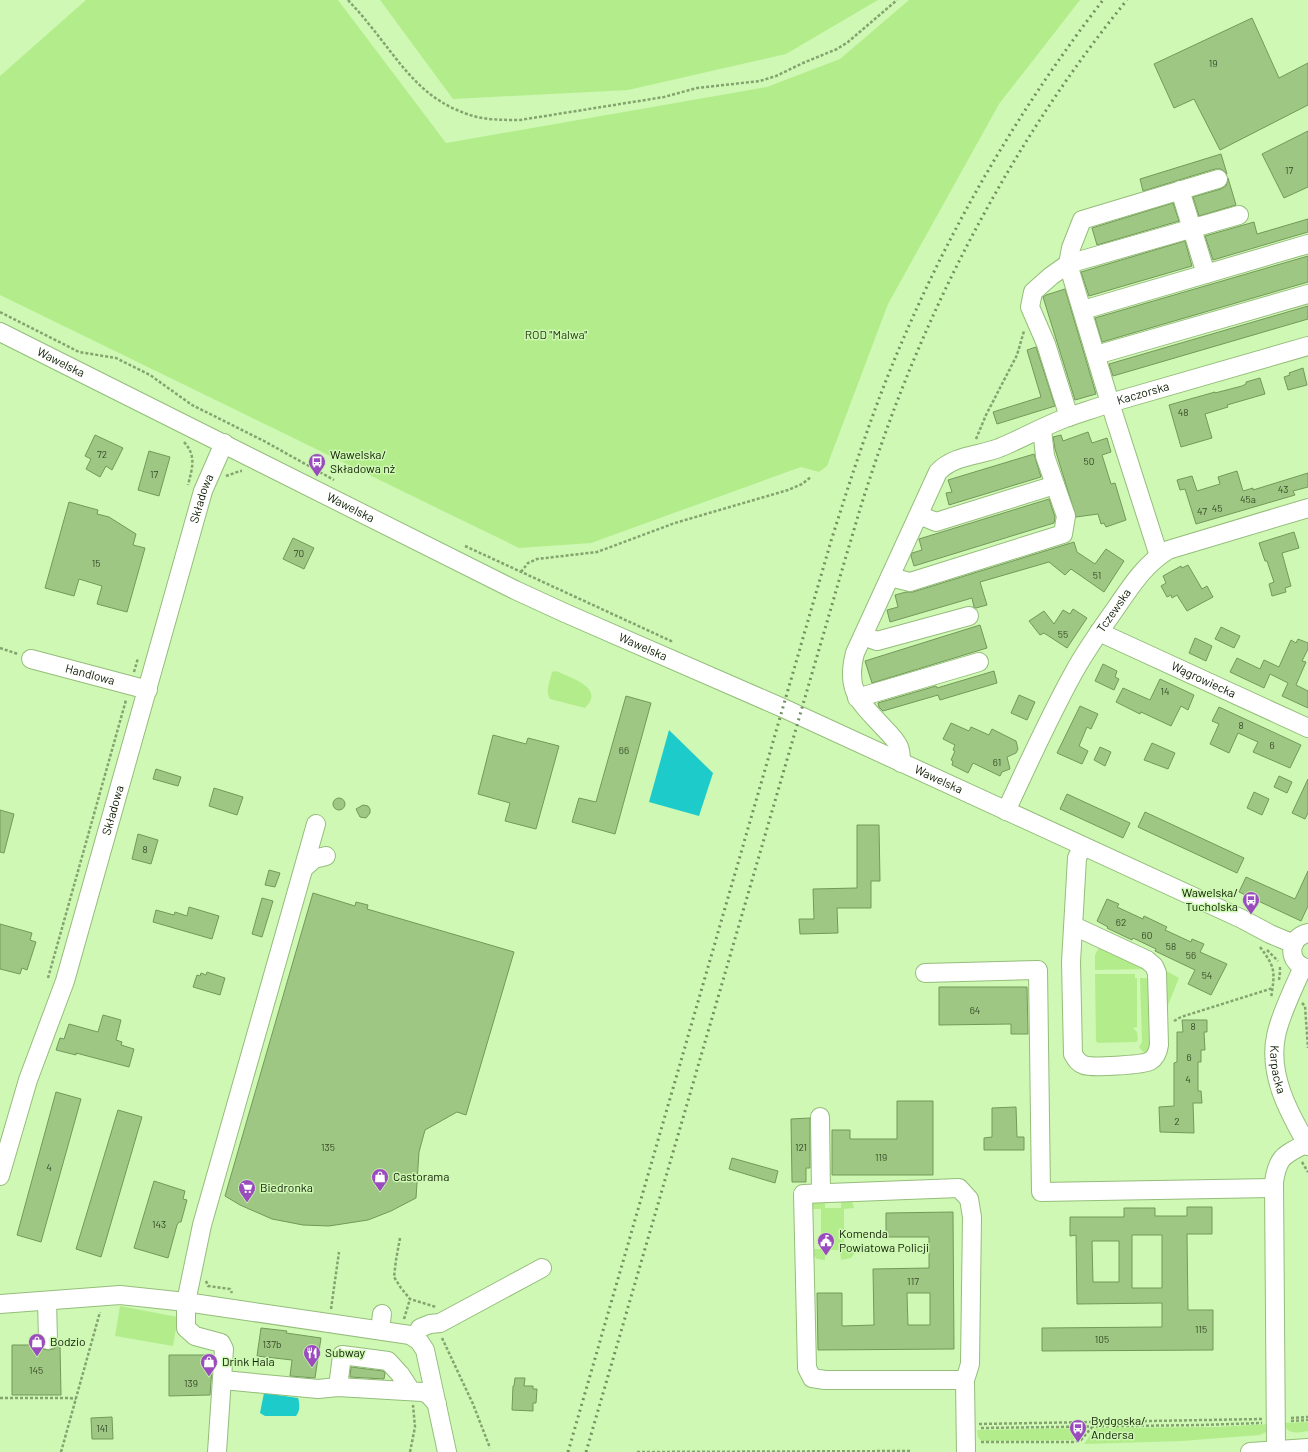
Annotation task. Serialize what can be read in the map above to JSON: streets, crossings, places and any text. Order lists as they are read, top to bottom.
{
  "streets": {
    "street": [
      "Wawelska",
      "Kaczorska",
      "Składowa",
      "Tczewska",
      "Handlowa",
      "Wągrowiecka",
      "Karpacka"
    ]
  },
  "crossings": [
    ["Wawelska", "Składowa"],
    ["Wawelska", "Tczewska"],
    ["Kaczorska", "Tczewska"],
    ["Składowa", "Handlowa"],
    ["Tczewska", "Wągrowiecka"]
  ],
  "parks": ["ROD \"Malwa\""],
  "places": {
    "bus stop": ["Wawelska/ Składowa nż", "Wawelska/ Tucholska", "Bydgoska/ Andersa"],
    "shop": ["Castorama", "Bodzio", "Drink Hala"],
    "supermarket": ["Biedronka"],
    "public building": ["Komenda Powiatowa Policji"],
    "restaurant": ["Subway"]
  },
  "house_numbers": [
    "19",
    "17",
    "48",
    "72",
    "50",
    "17",
    "43",
    "45a",
    "45",
    "47",
    "70",
    "15",
    "51",
    "55",
    "14",
    "8",
    "6",
    "66",
    "61",
    "8",
    "62",
    "60",
    "58",
    "56",
    "54",
    "64",
    "8",
    "6",
    "4",
    "2",
    "135",
    "121",
    "119",
    "4",
    "143",
    "117",
    "115",
    "105",
    "137b",
    "145",
    "139",
    "141"
  ]
}
